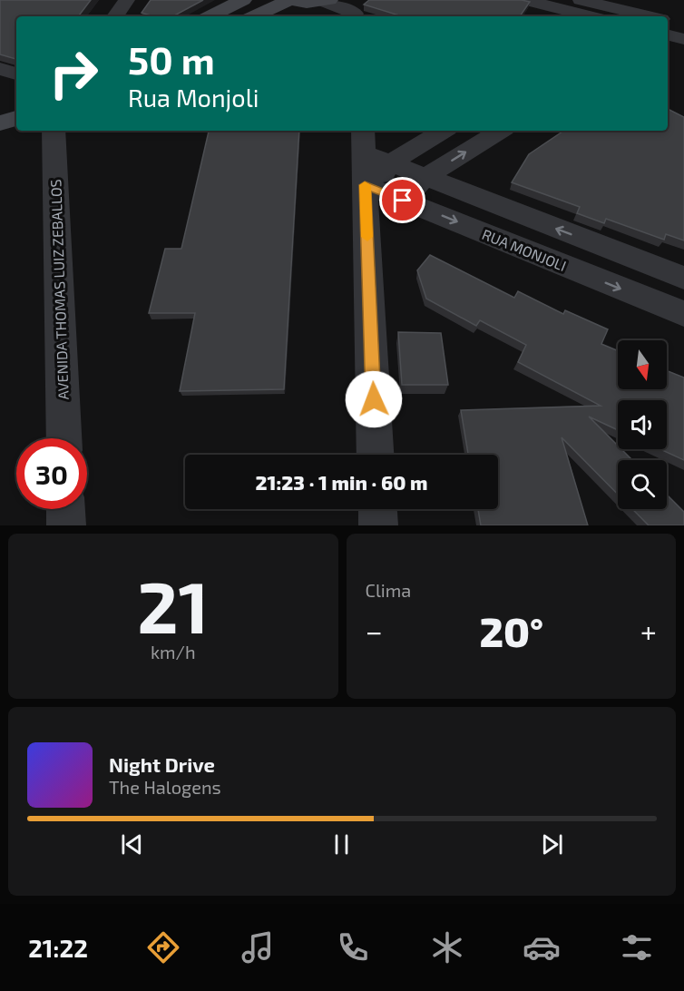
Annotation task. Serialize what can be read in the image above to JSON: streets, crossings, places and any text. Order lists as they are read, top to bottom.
{
  "streets": {
    "street": ["RUA MONJOLI", "AVENIDA THOMAS LUIZ ZEBALLOS"]
  },
  "north": "bottom",
  "page": {
    "turn": ["50 m", "Rua Monjoli"],
    "limit": "30",
    "trip": "21:23 · 1 min · 60 m",
    "tile": [
      ["21", "km/h"],
      "Clima"
    ],
    "heat": ["−", "20°", "+"],
    "song": ["Night Drive", "The Halogens"],
    "tabs": "21:22"
  }
}
